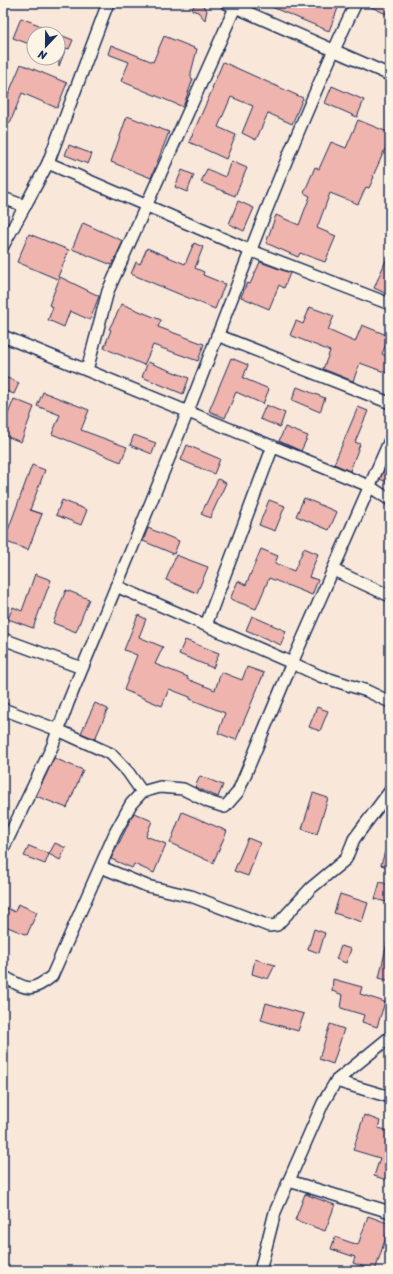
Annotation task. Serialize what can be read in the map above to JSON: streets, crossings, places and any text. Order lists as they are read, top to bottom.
{
  "north": "bottom"
}
